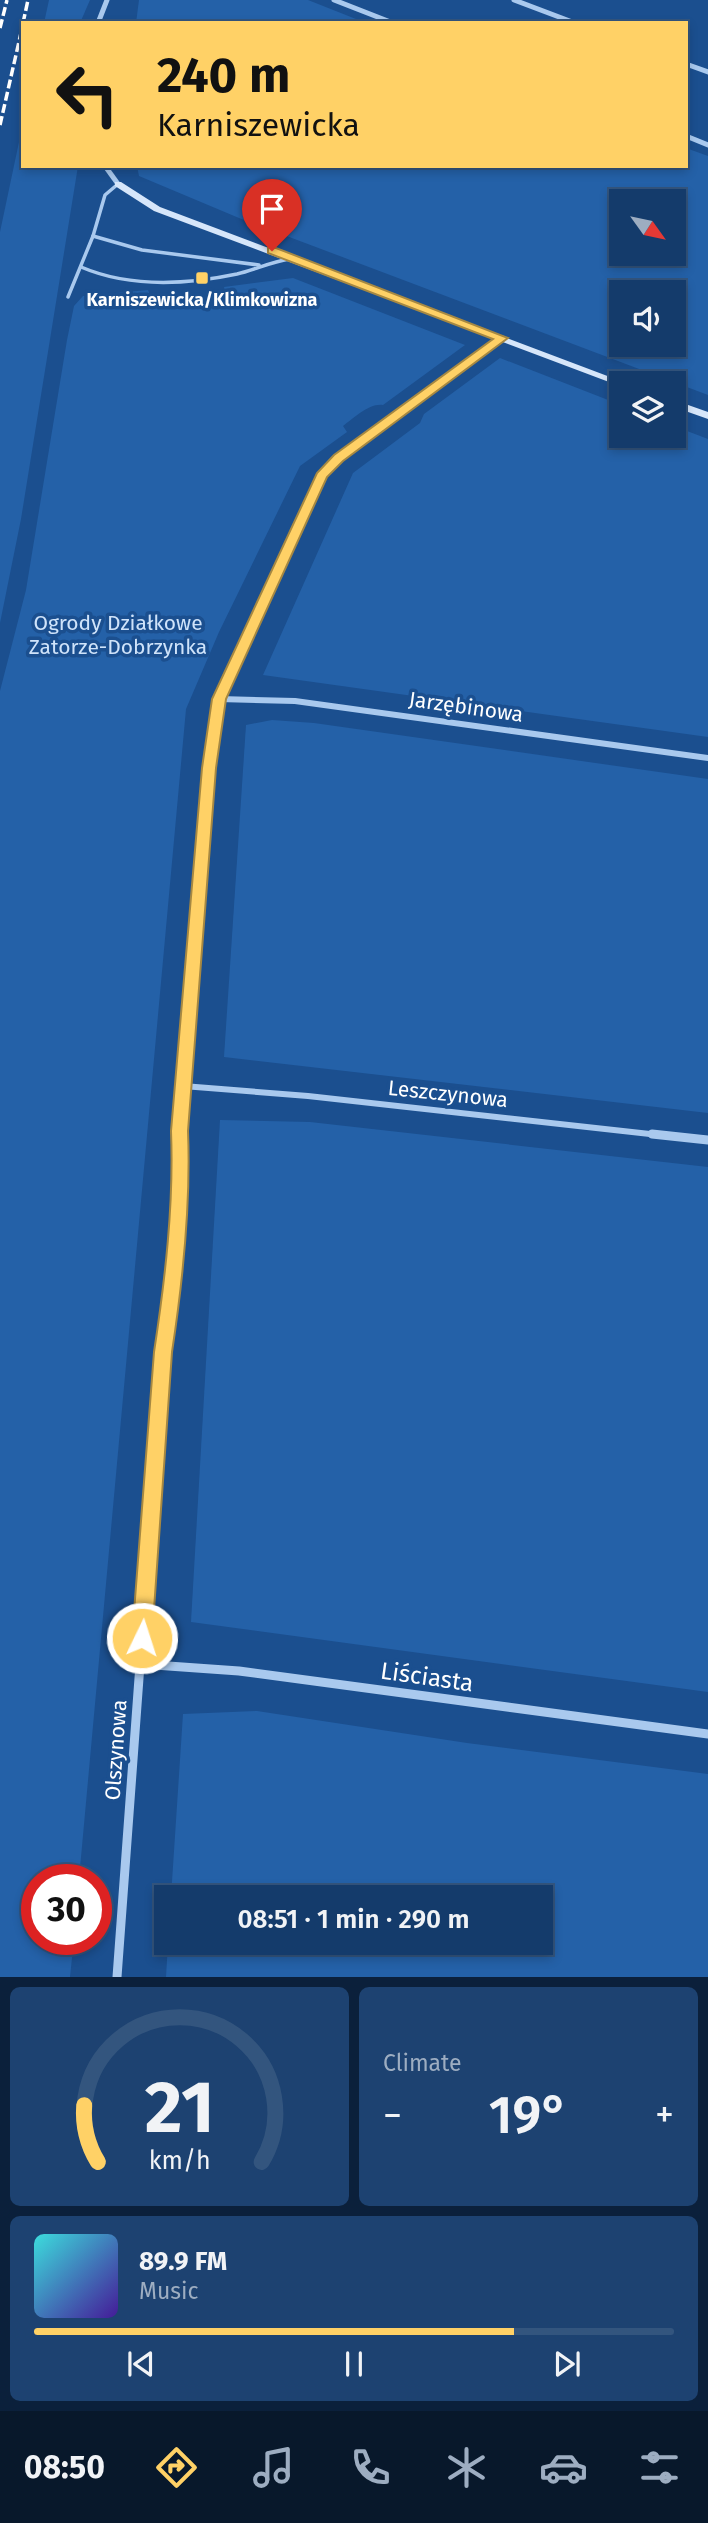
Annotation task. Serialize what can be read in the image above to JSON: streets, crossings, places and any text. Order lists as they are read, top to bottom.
{
  "streets": {
    "street": [
      "Jarzębinowa",
      "Leszczynowa",
      "Liściasta",
      "Olszynowa"
    ]
  },
  "crossings": [
    ["Jarzębinowa", "Olszynowa"],
    ["Leszczynowa", "Olszynowa"],
    ["Liściasta", "Olszynowa"]
  ],
  "parks": ["Ogrody Działkowe Zatorze-Dobrzynka"],
  "places": {
    "transit": ["Karniszewicka/Klimkowizna"]
  },
  "north": "bottom right",
  "page": {
    "turn": ["240 m", "Karniszewicka"],
    "limit": "30",
    "trip": "08:51 · 1 min · 290 m",
    "tile": "Climate",
    "heat": ["−", "19°", "+"],
    "song": ["89.9 FM", "Music"],
    "tabs": "08:50",
    "gauge": ["21", "km/h"]
  }
}
